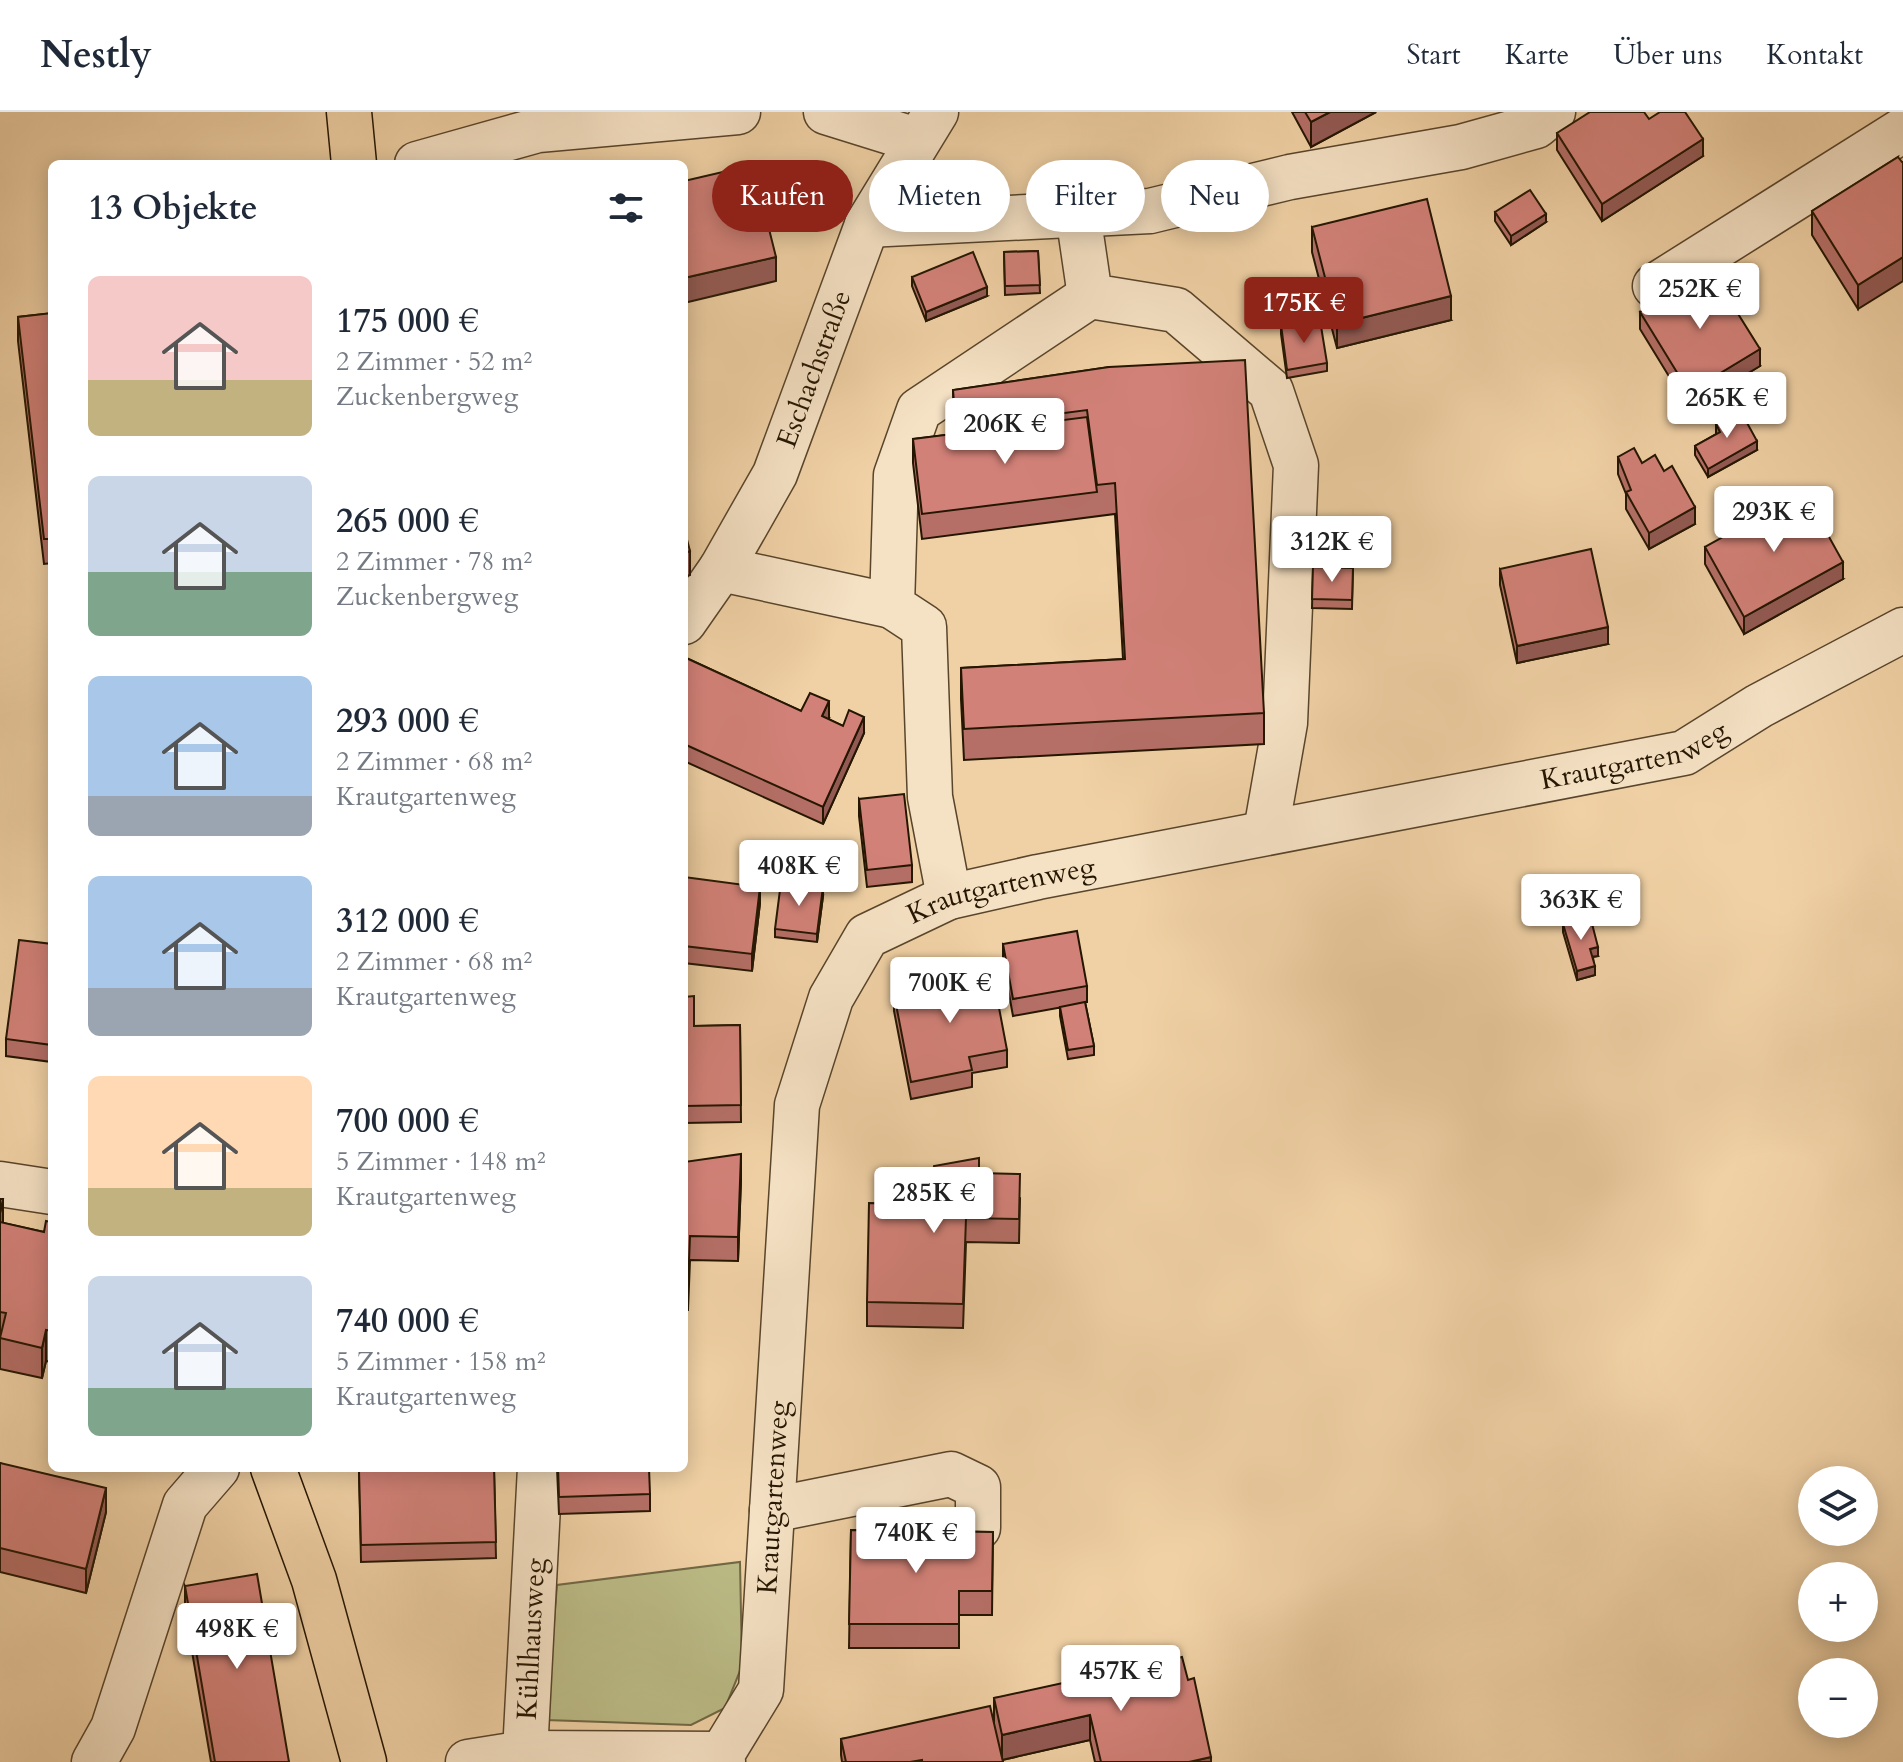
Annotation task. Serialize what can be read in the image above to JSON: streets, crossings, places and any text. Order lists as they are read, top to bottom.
{
  "streets": {
    "street": ["Eschachstraße", "Krautgartenweg", "Kühlhausweg"]
  },
  "page": {
    "header": "Nestly",
    "nav": [
      "Start",
      "Karte",
      "Über uns",
      "Kontakt"
    ],
    "chip": [
      "Kaufen",
      "Mieten",
      "Filter",
      "Neu"
    ],
    "heading": "13 Objekte",
    "list": [
      {
        "name": "175 000 €",
        "note": "2 Zimmer · 52 m² · Zuckenbergweg"
      },
      {
        "name": "265 000 €",
        "note": "2 Zimmer · 78 m² · Zuckenbergweg"
      },
      {
        "name": "293 000 €",
        "note": "2 Zimmer · 68 m² · Krautgartenweg"
      },
      {
        "name": "312 000 €",
        "note": "2 Zimmer · 68 m² · Krautgartenweg"
      },
      {
        "name": "700 000 €",
        "note": "5 Zimmer · 148 m² · Krautgartenweg"
      },
      {
        "name": "740 000 €",
        "note": "5 Zimmer · 158 m² · Krautgartenweg"
      }
    ],
    "price": [
      "252K €",
      "175K €",
      "265K €",
      "206K €",
      "293K €",
      "312K €",
      "408K €",
      "363K €",
      "700K €",
      "285K €",
      "740K €",
      "498K €",
      "457K €"
    ],
    "map_buttons": ["+", "−"]
  }
}
